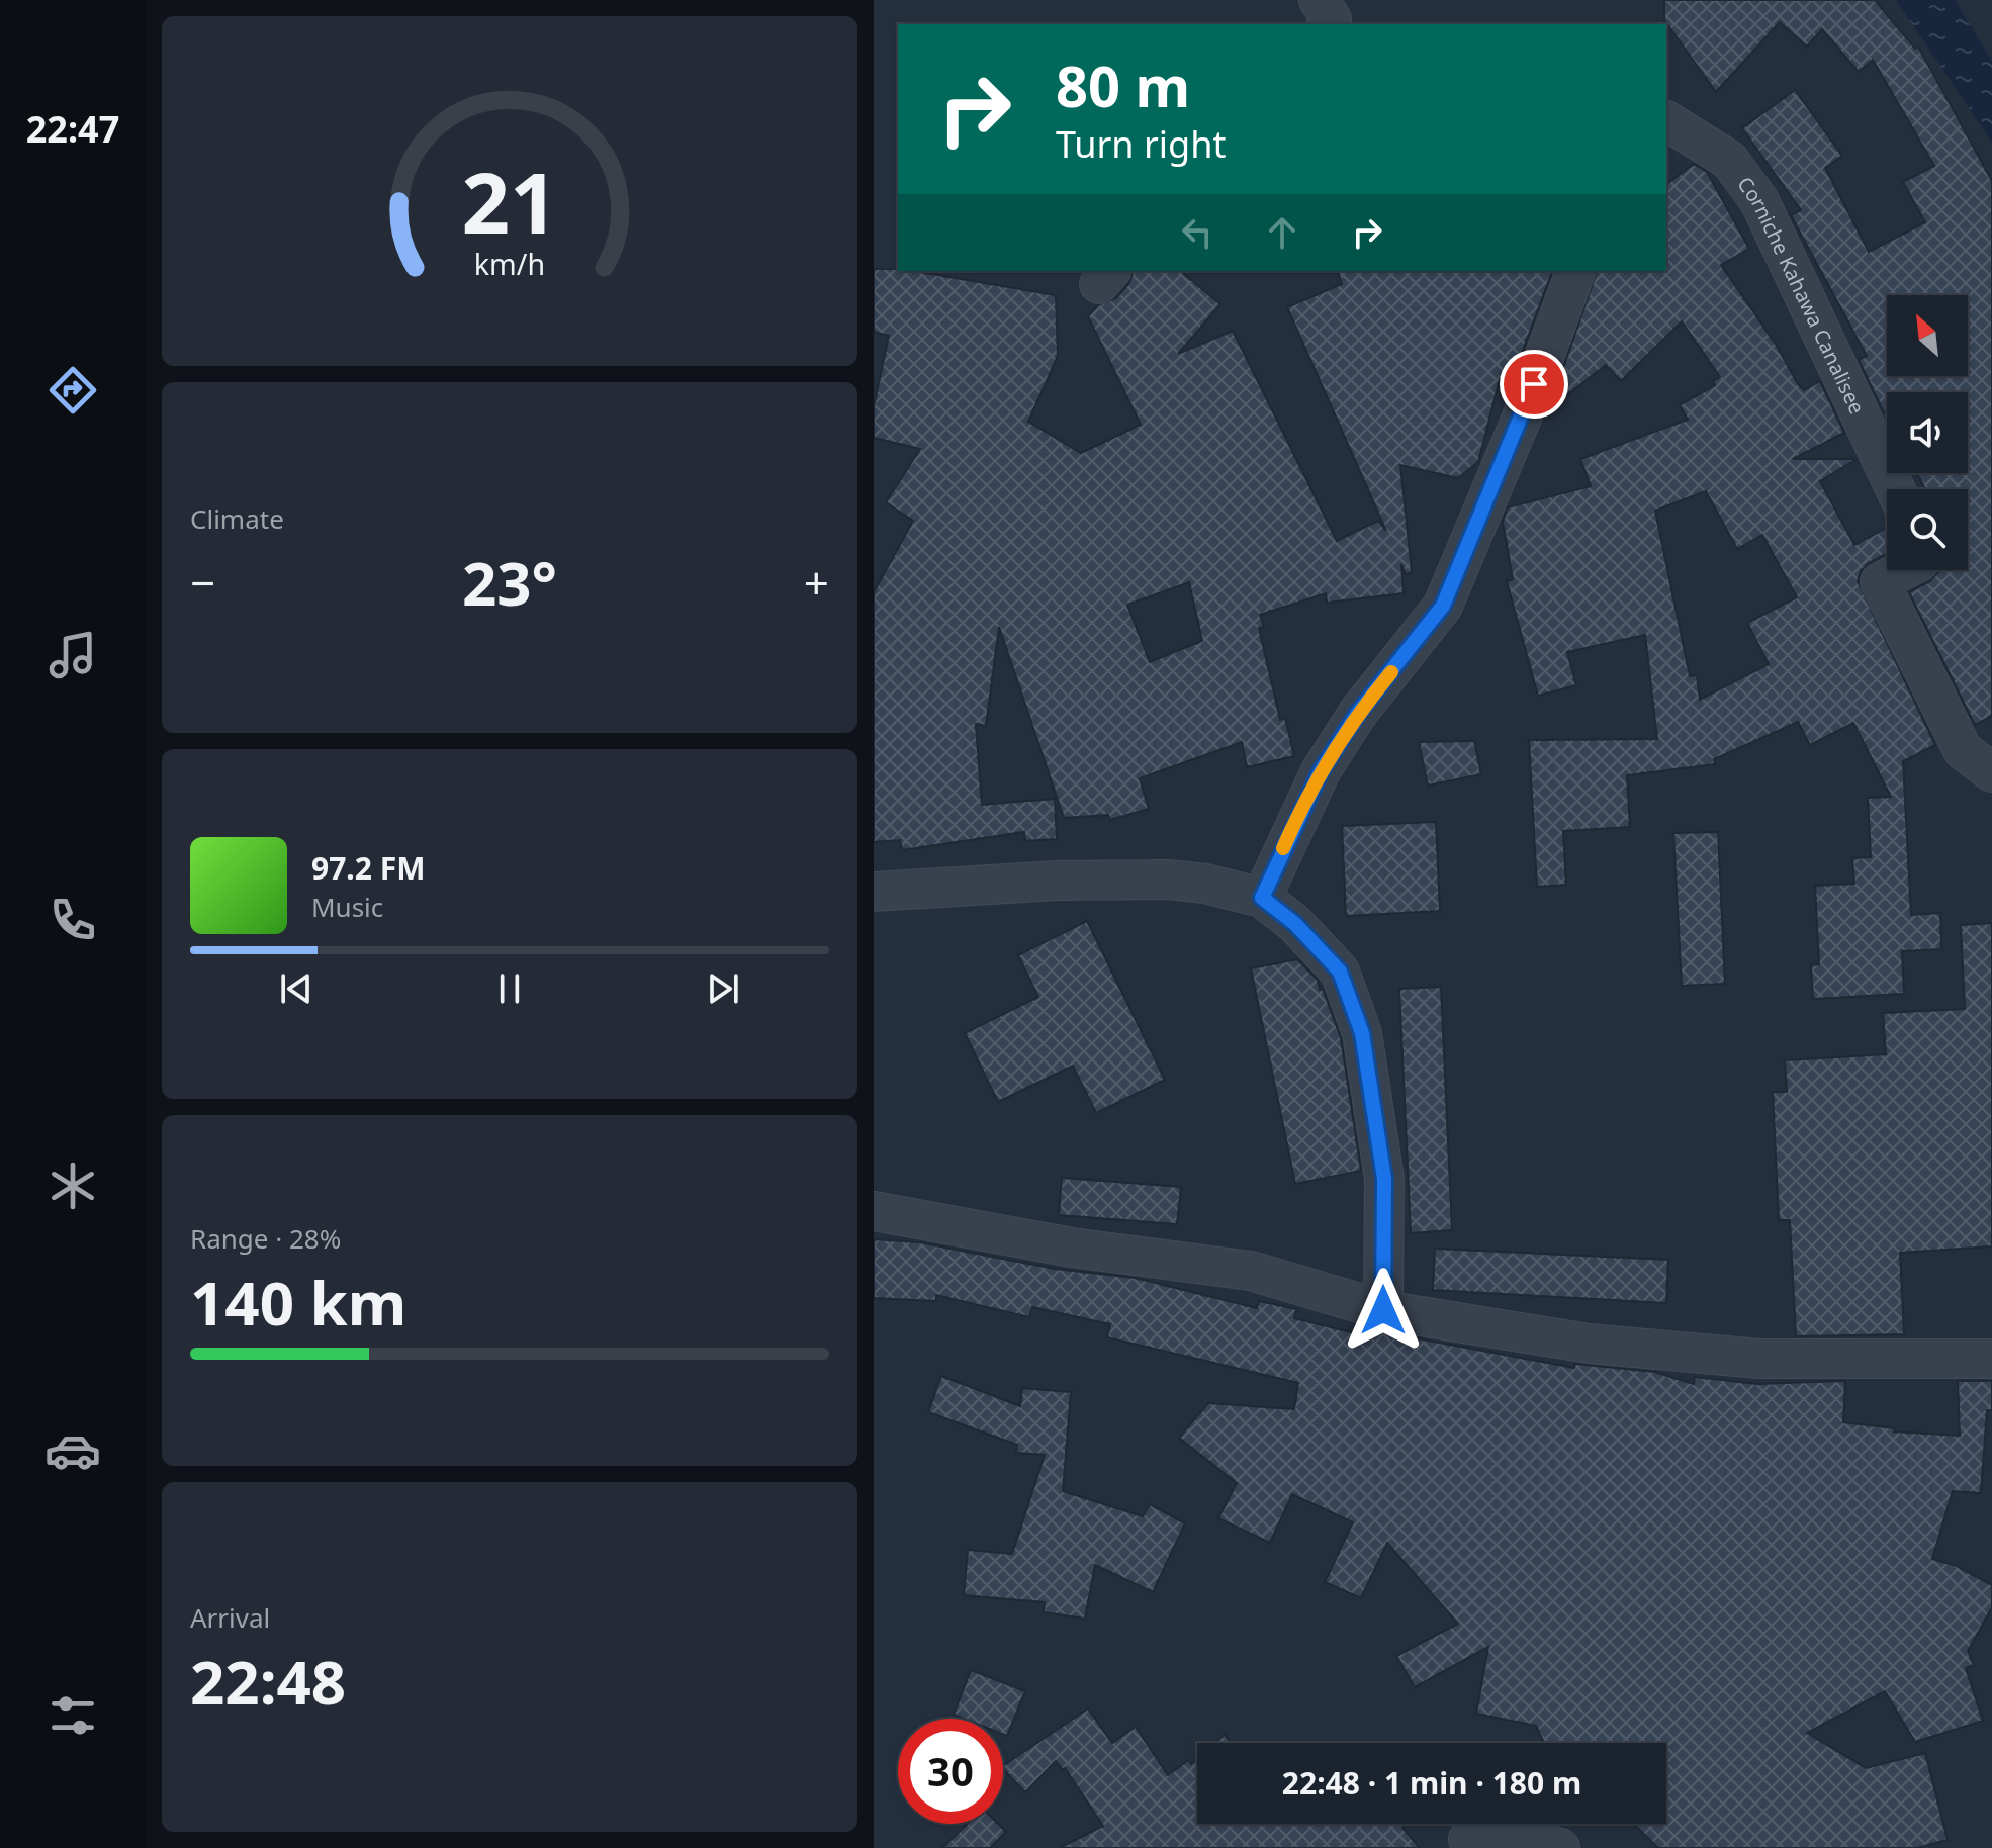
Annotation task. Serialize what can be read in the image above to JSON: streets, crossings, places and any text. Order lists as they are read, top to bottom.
{
  "streets": {
    "street": ["Corniche Kahawa Canalisee"]
  },
  "north": "top left",
  "page": {
    "tabs": "22:47",
    "turn": ["80 m", "Turn right"],
    "tile": [
      "Climate",
      ["Range · 28%", "140 km"],
      ["Arrival", "22:48"]
    ],
    "heat": ["−", "23°", "+"],
    "song": ["97.2 FM", "Music"],
    "limit": "30",
    "trip": "22:48 · 1 min · 180 m",
    "gauge": ["21", "km/h"]
  }
}
